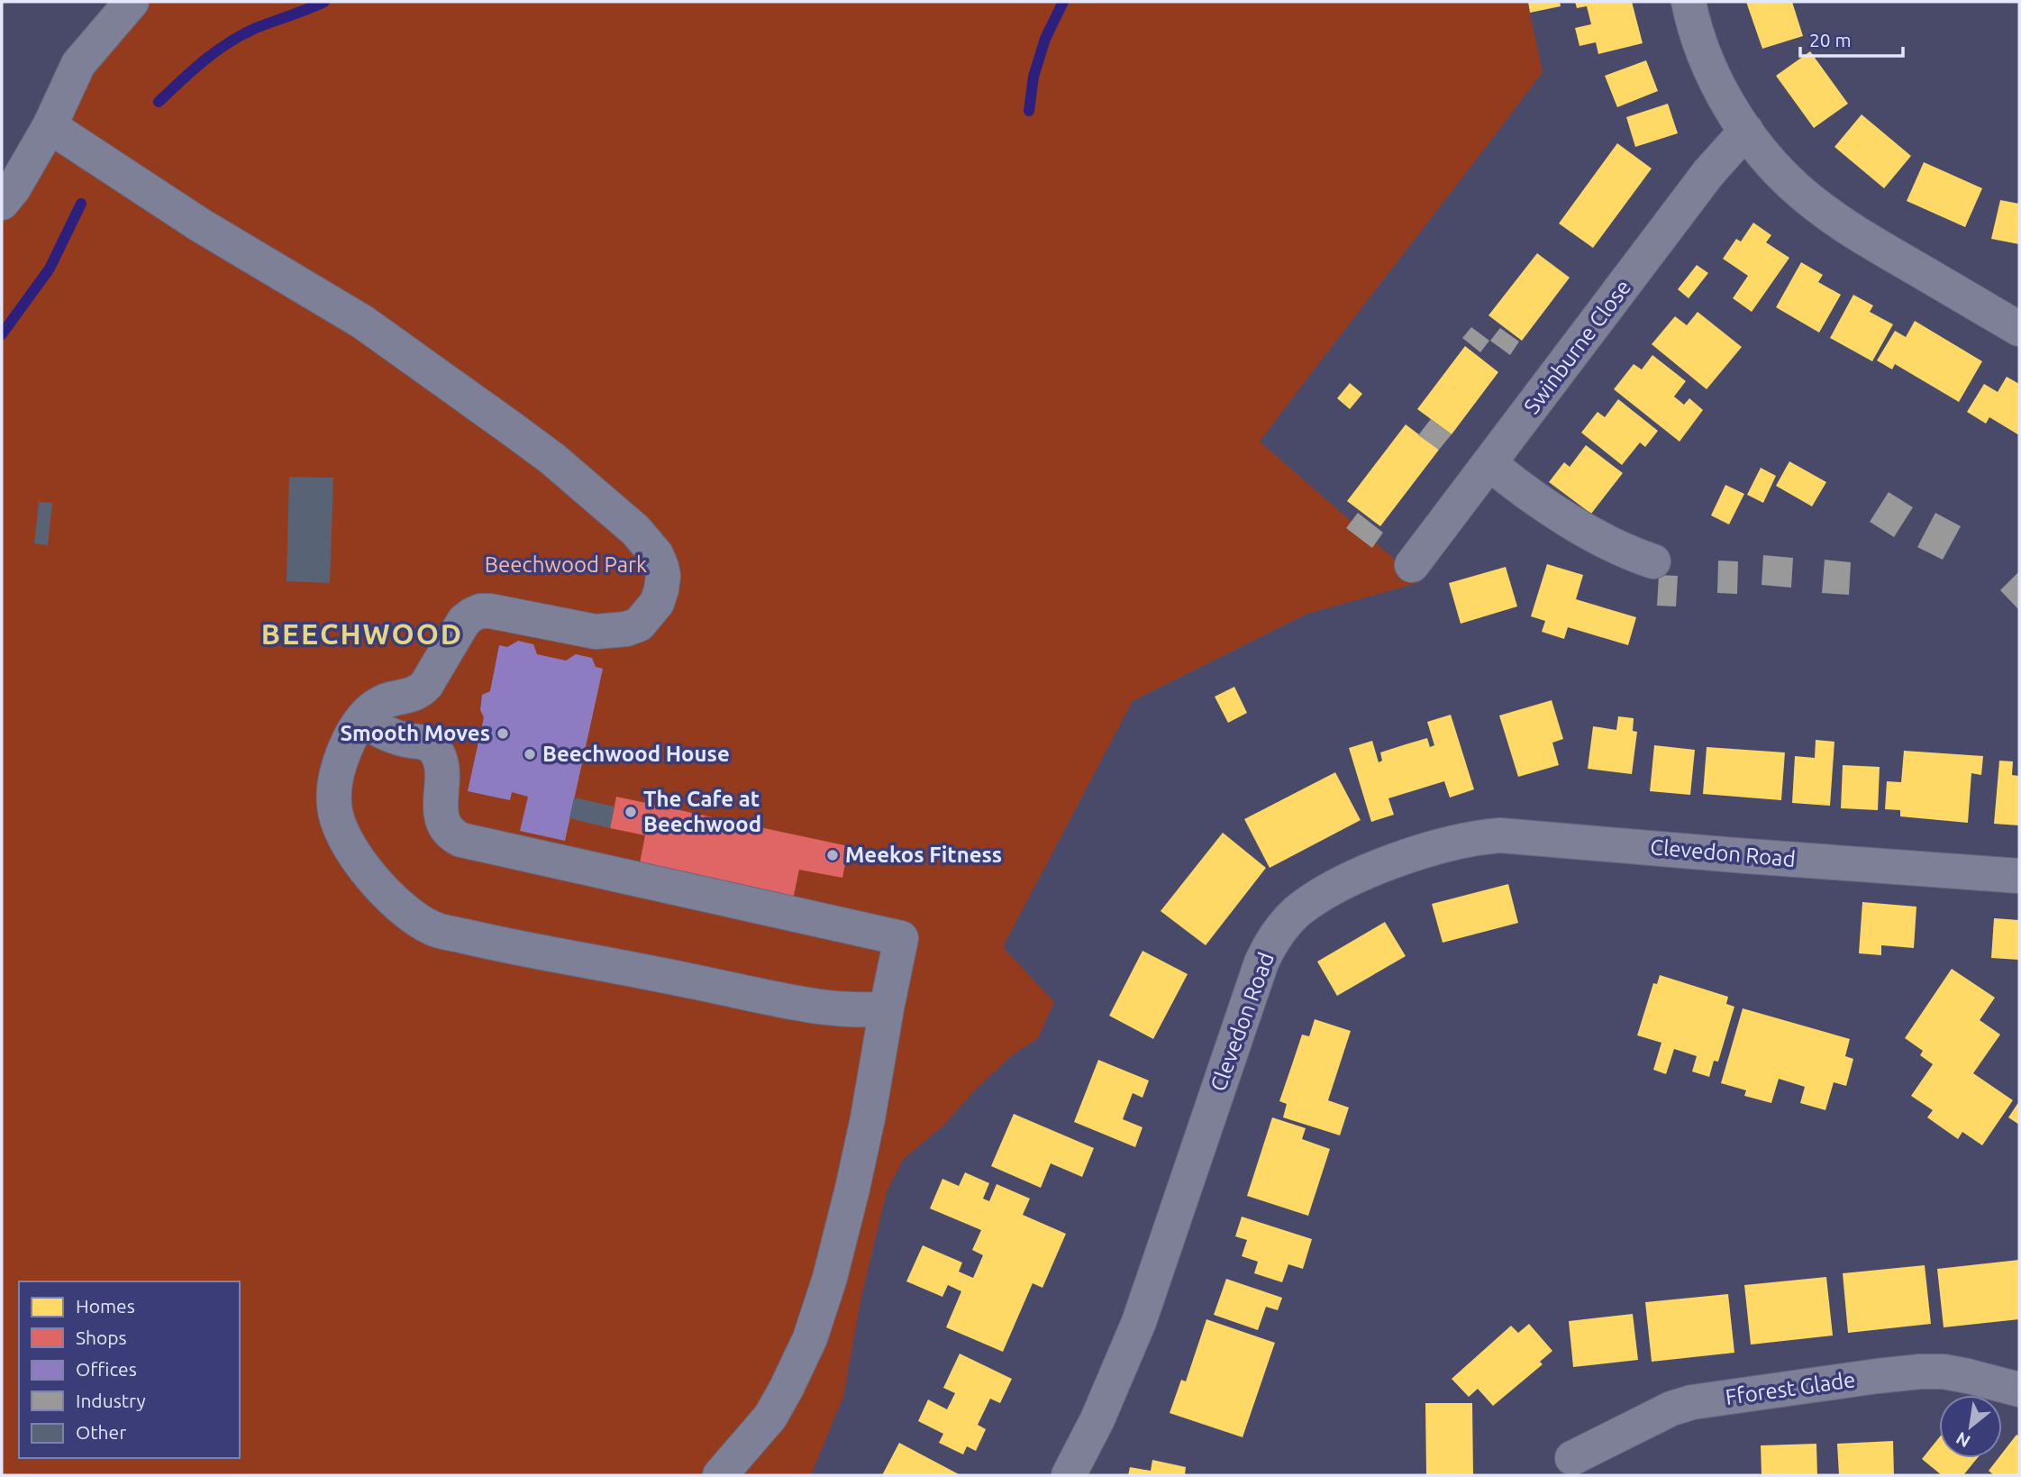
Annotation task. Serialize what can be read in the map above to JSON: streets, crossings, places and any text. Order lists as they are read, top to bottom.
{
  "streets": {
    "street": ["Swinburne Close", "Clevedon Road", "Fforest Glade"]
  },
  "districts": ["BEECHWOOD"],
  "parks": ["Beechwood Park"],
  "places": [
    "Smooth Moves",
    "Beechwood House",
    "The Cafe at Beechwood",
    "Meekos Fitness"
  ],
  "legend": [
    "Homes",
    "Shops",
    "Offices",
    "Industry",
    "Other"
  ],
  "scale_bar": "20 m",
  "north": "bottom left"
}
